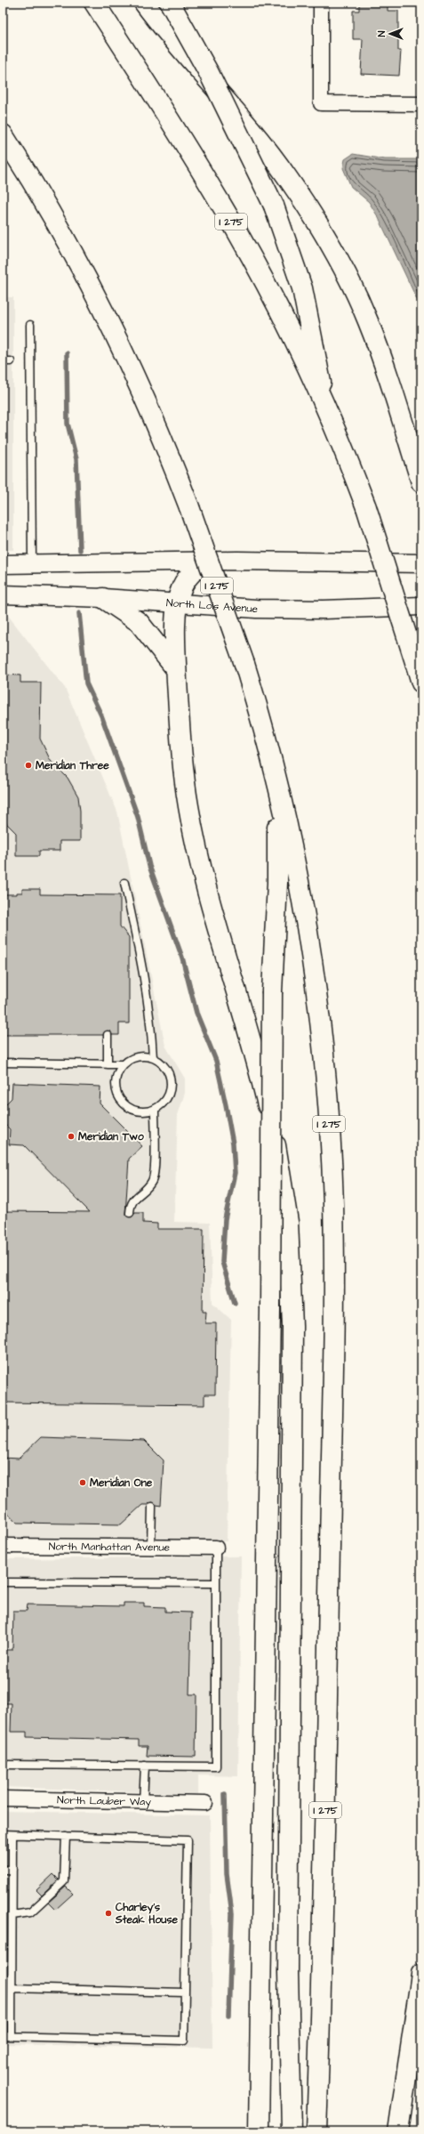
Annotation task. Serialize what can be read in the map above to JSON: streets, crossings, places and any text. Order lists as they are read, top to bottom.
{
  "streets": {
    "highway": ["I 275"],
    "street": ["North Lois Avenue", "North Manhattan Avenue", "North Lauber Way"]
  },
  "places": [
    "Meridian Three",
    "Meridian Two",
    "Meridian One",
    "Charley's Steak House"
  ],
  "north": "left"
}
